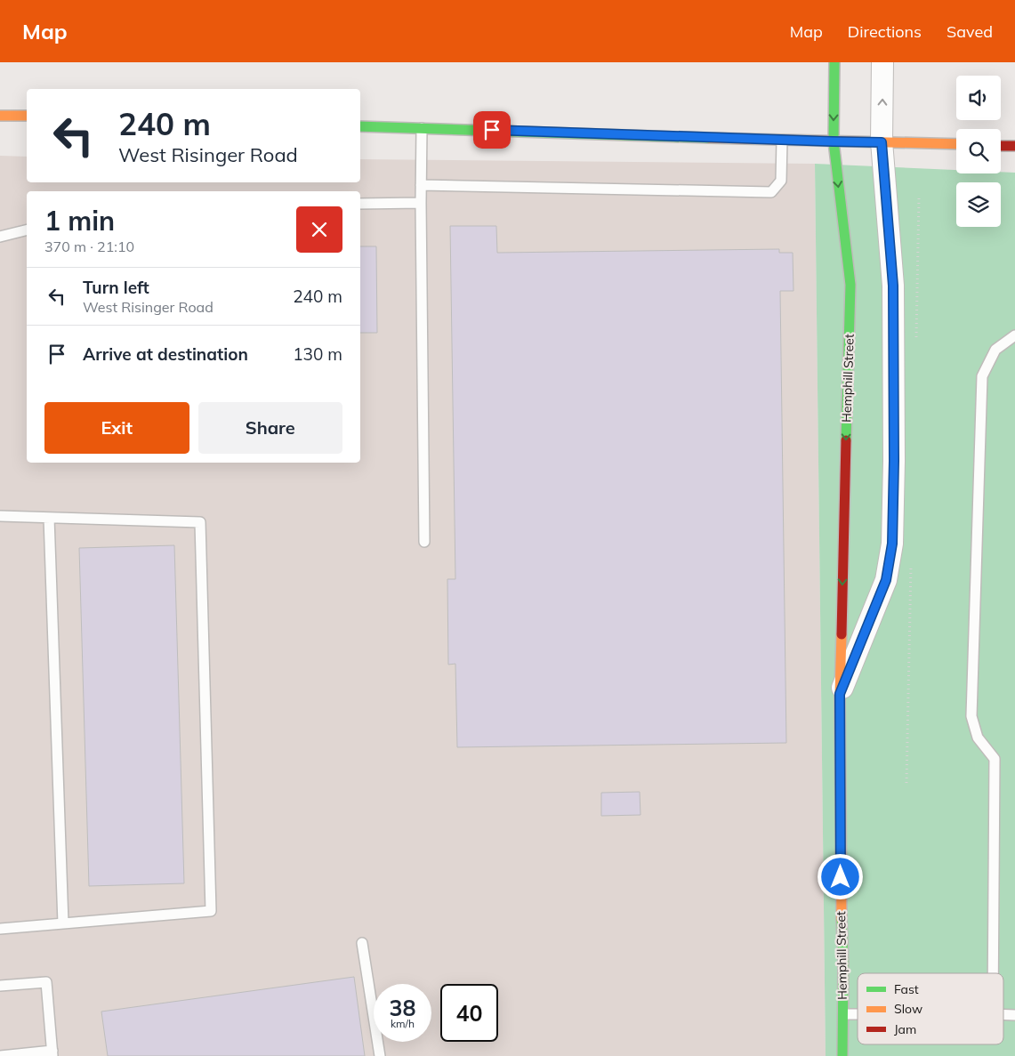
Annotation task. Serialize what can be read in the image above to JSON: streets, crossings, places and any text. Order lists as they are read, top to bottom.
{
  "streets": {
    "street": ["Hemphill Street"]
  },
  "legend": ["Fast", "Slow", "Jam"],
  "page": {
    "header": "Map",
    "nav": ["Map", "Directions", "Saved"],
    "turn": ["240 m", "West Risinger Road"],
    "heading": ["1 min", "370 m · 21:10"],
    "list": [
      {
        "name": "Turn left",
        "note": "West Risinger Road",
        "value": "240 m"
      },
      {
        "name": "Arrive at destination",
        "value": "130 m"
      }
    ],
    "buttons": ["Exit", "Share"],
    "speed": "38 km/h",
    "limit": "40"
  }
}
